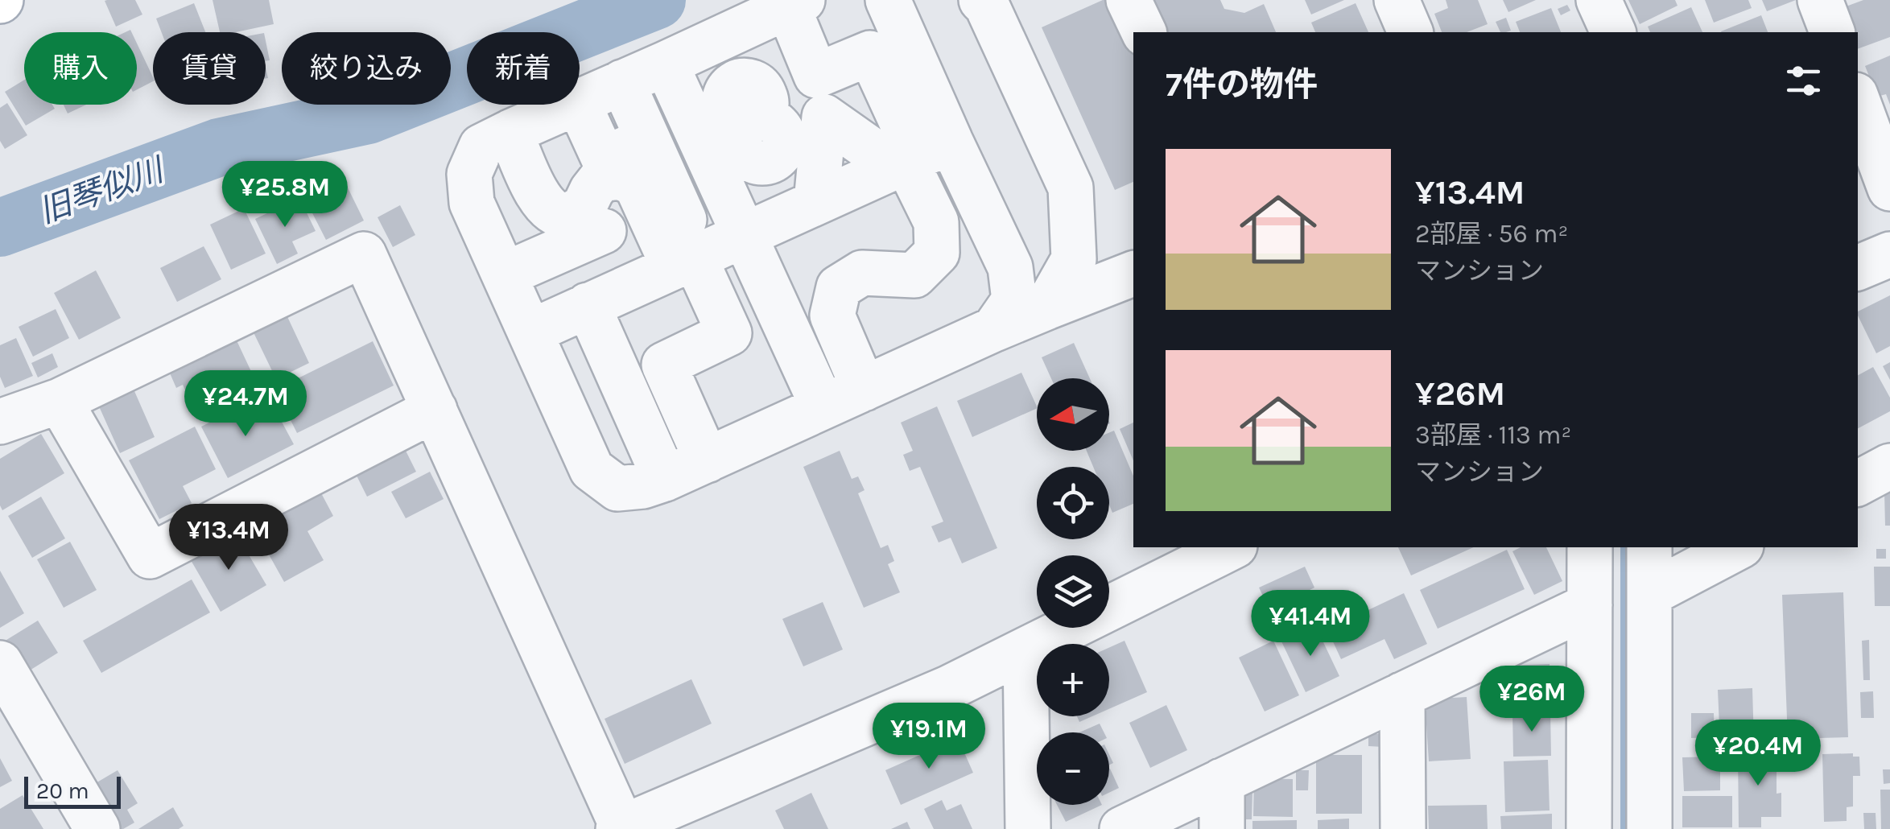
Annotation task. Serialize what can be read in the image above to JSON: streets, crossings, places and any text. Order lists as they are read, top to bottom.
{
  "water": ["旧琴似川"],
  "scale_bar": "20 m",
  "north": "left",
  "page": {
    "chip": [
      "購入",
      "賃貸",
      "絞り込み",
      "新着"
    ],
    "heading": "7件の物件",
    "list": [
      {
        "name": "¥13.4M",
        "note": "2部屋 · 56 m² · マンション"
      },
      {
        "name": "¥26M",
        "note": "3部屋 · 113 m² · マンション"
      }
    ],
    "price": [
      "¥25.8M",
      "¥24.7M",
      "¥13.4M",
      "¥41.4M",
      "¥26M",
      "¥19.1M",
      "¥20.4M"
    ],
    "map_buttons": ["+", "−"],
    "scale": "20 m"
  }
}
